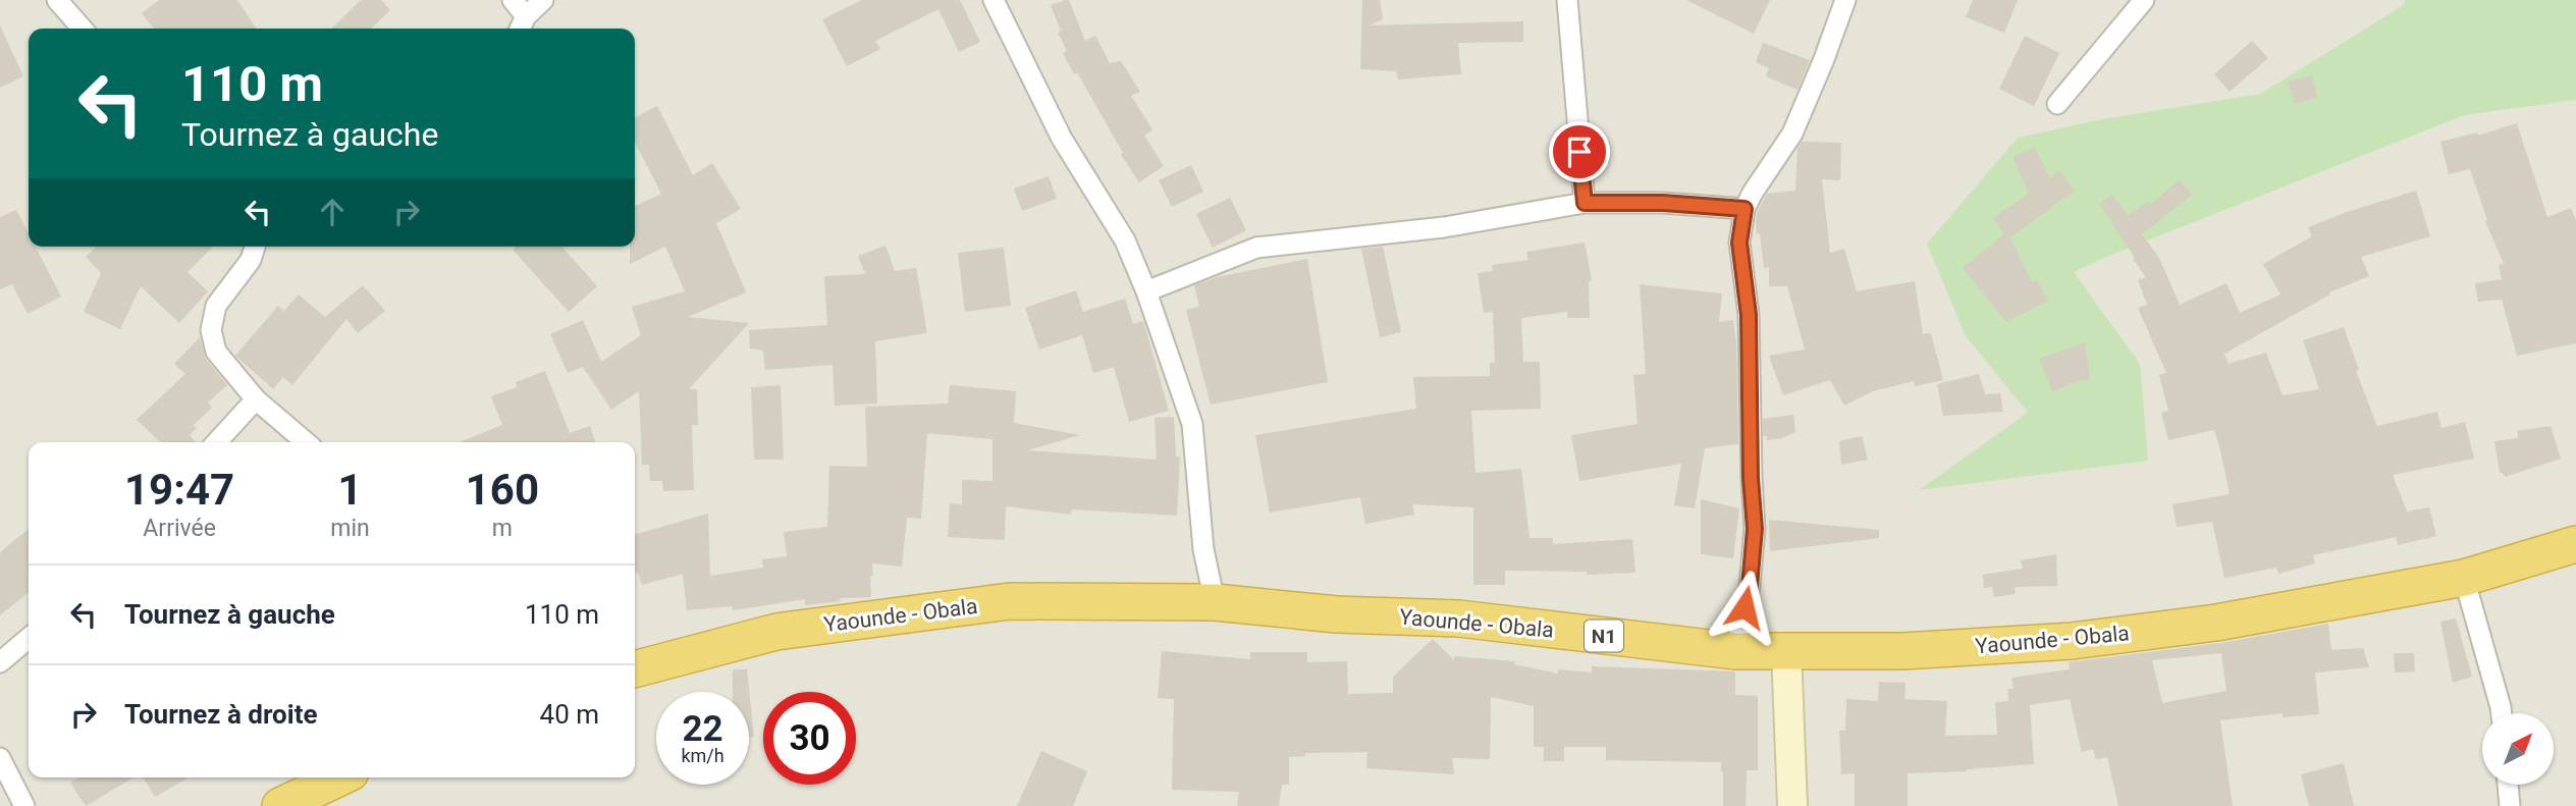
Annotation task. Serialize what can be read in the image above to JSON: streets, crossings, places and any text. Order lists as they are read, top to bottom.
{
  "streets": {
    "highway": ["Yaounde - Obala", "N1"]
  },
  "north": "top right",
  "page": {
    "turn": ["110 m", "Tournez à gauche"],
    "eta": [
      "19:47",
      "Arrivée",
      "1",
      "min",
      "160",
      "m"
    ],
    "list": [
      {
        "name": "Tournez à gauche",
        "value": "110 m"
      },
      {
        "name": "Tournez à droite",
        "value": "40 m"
      }
    ],
    "speed": "22 km/h",
    "limit": "30"
  }
}
